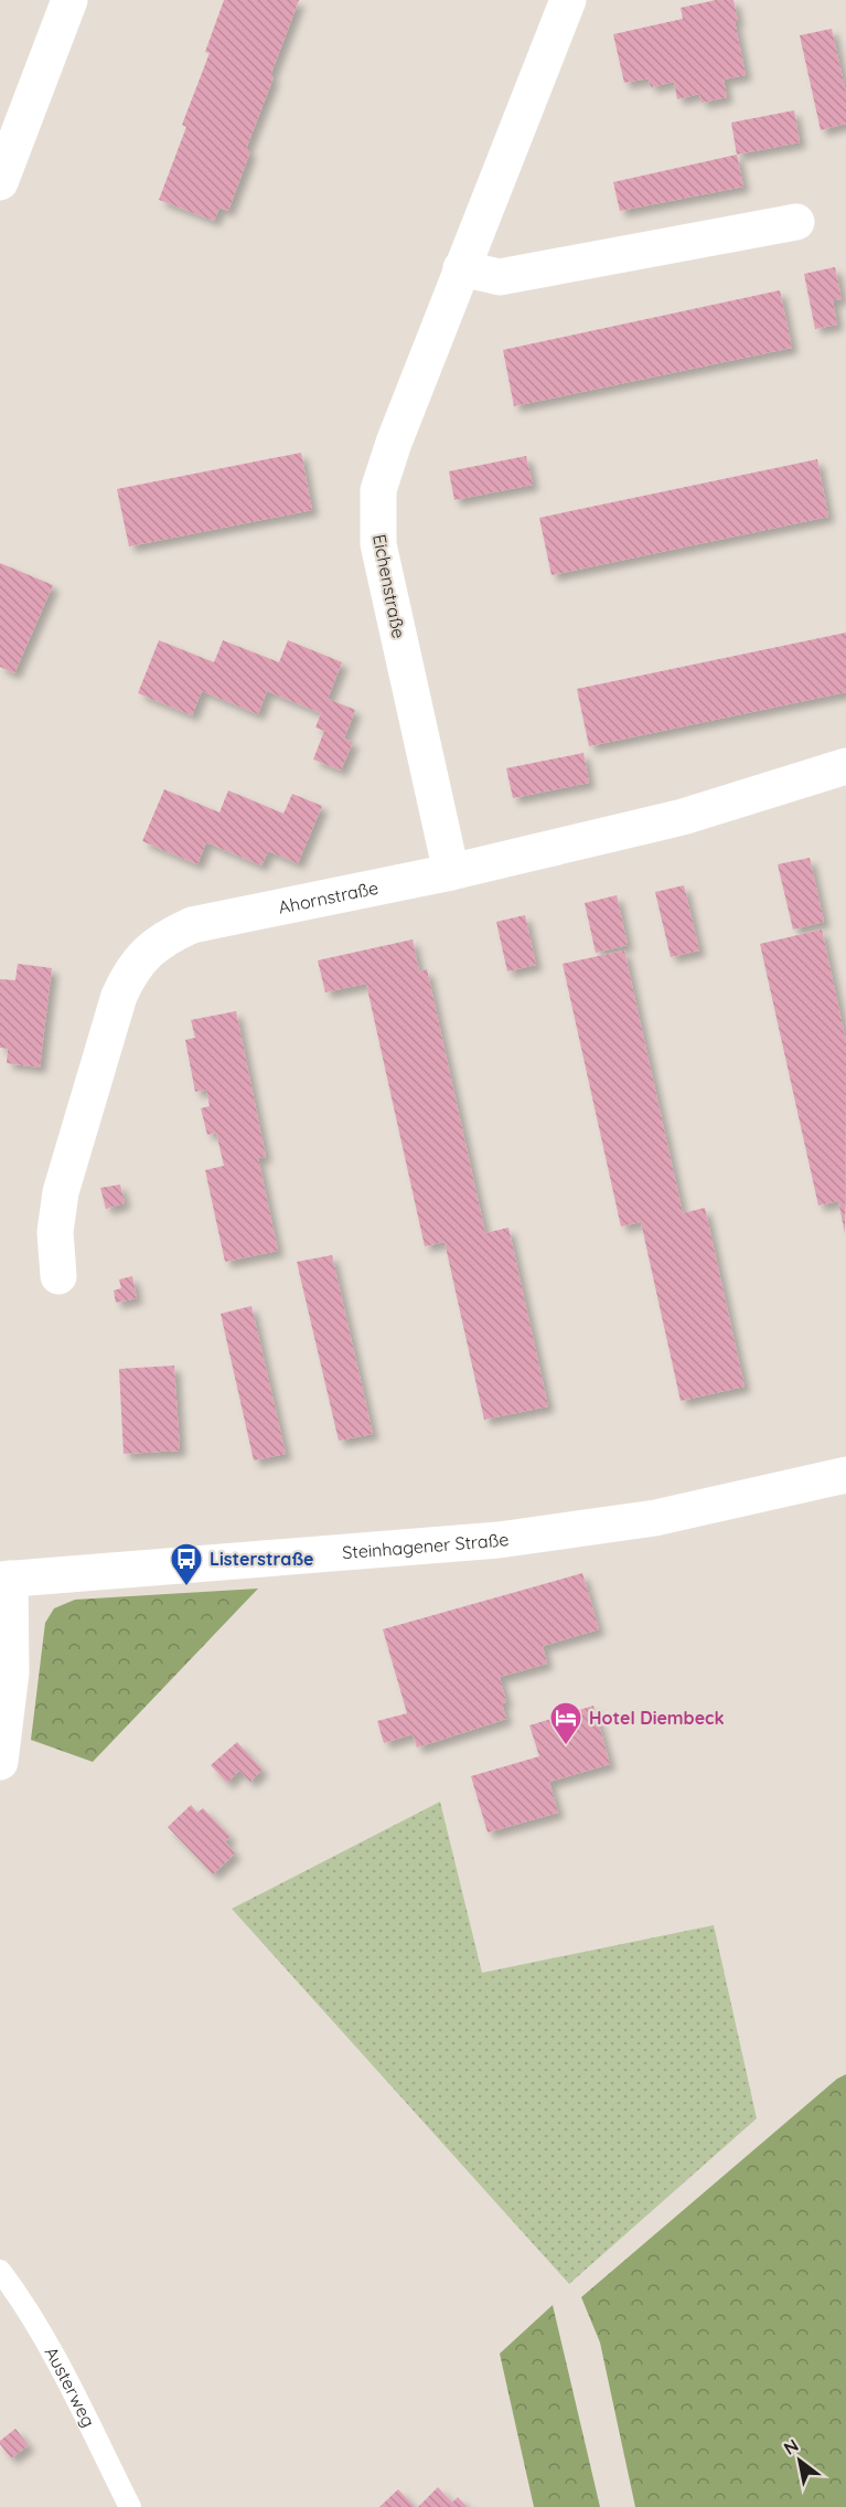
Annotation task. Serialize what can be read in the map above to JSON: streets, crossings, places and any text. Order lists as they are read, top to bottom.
{
  "streets": {
    "street": ["Eichenstraße", "Ahornstraße", "Steinhagener Straße"],
    "lane": ["Austerweg"]
  },
  "crossings": [
    ["Eichenstraße", "Ahornstraße"]
  ],
  "places": {
    "bus stop": ["Listerstraße"],
    "hotel": ["Hotel Diembeck"]
  },
  "north": "top left"
}
